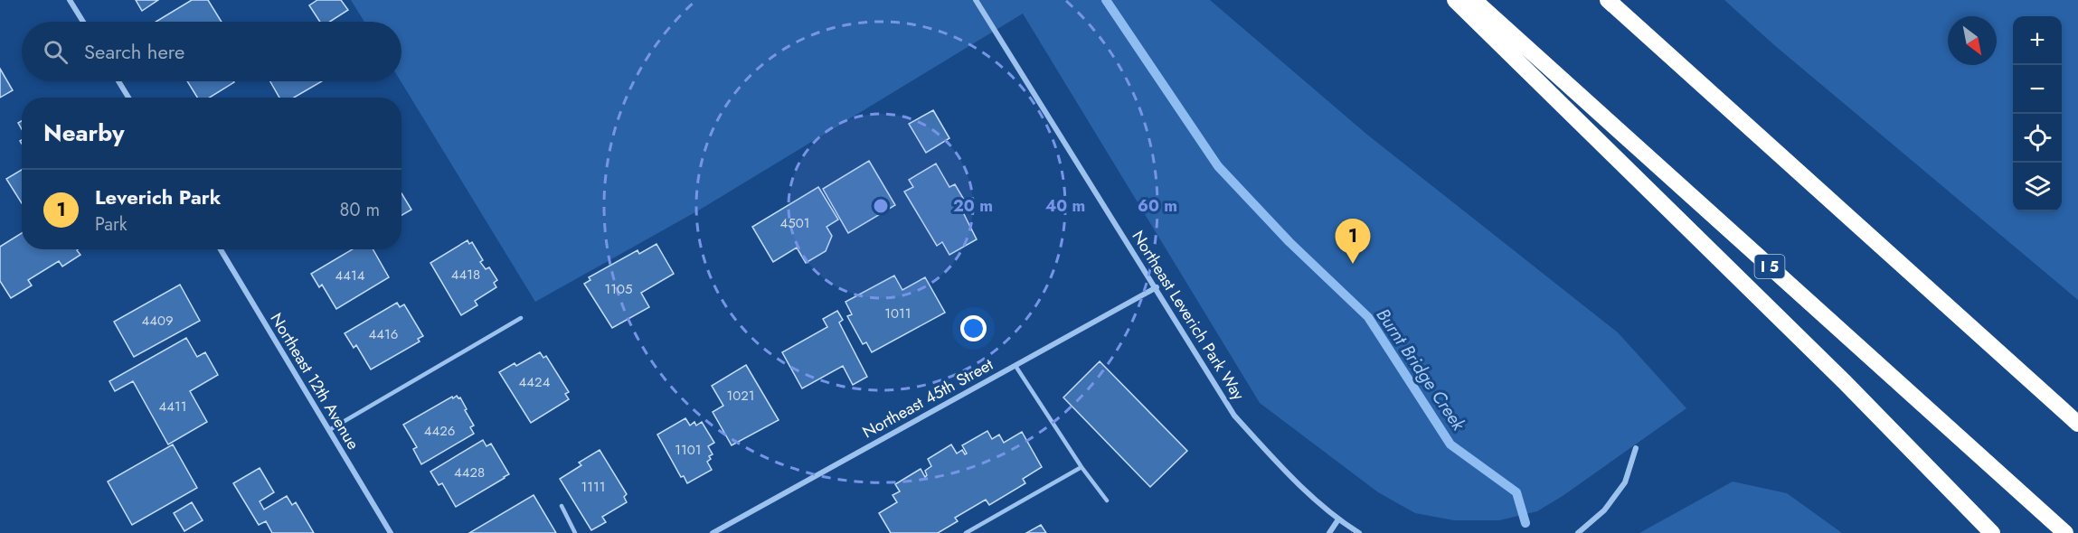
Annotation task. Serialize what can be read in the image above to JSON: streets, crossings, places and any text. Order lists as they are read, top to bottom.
{
  "streets": {
    "highway": ["I 5"],
    "street": ["Northeast Leverich Park Way", "Northeast 12th Avenue", "Northeast 45th Street"]
  },
  "crossings": [
    ["Northeast Leverich Park Way", "Northeast 45th Street"]
  ],
  "water": ["Burnt Bridge Creek"],
  "house_numbers": [
    "4501",
    "4418",
    "4414",
    "1105",
    "1011",
    "4409",
    "4416",
    "4424",
    "1021",
    "4411",
    "4426",
    "1101",
    "4428",
    "1111"
  ],
  "north": "bottom right",
  "page": {
    "map_buttons": ["+", "−"],
    "search": "Search here",
    "heading": "Nearby",
    "list": [
      {
        "mark": "1",
        "name": "Leverich Park",
        "note": "Park",
        "value": "80 m"
      }
    ],
    "pins": "1"
  },
  "rings": ["20 m", "40 m", "60 m"]
}
